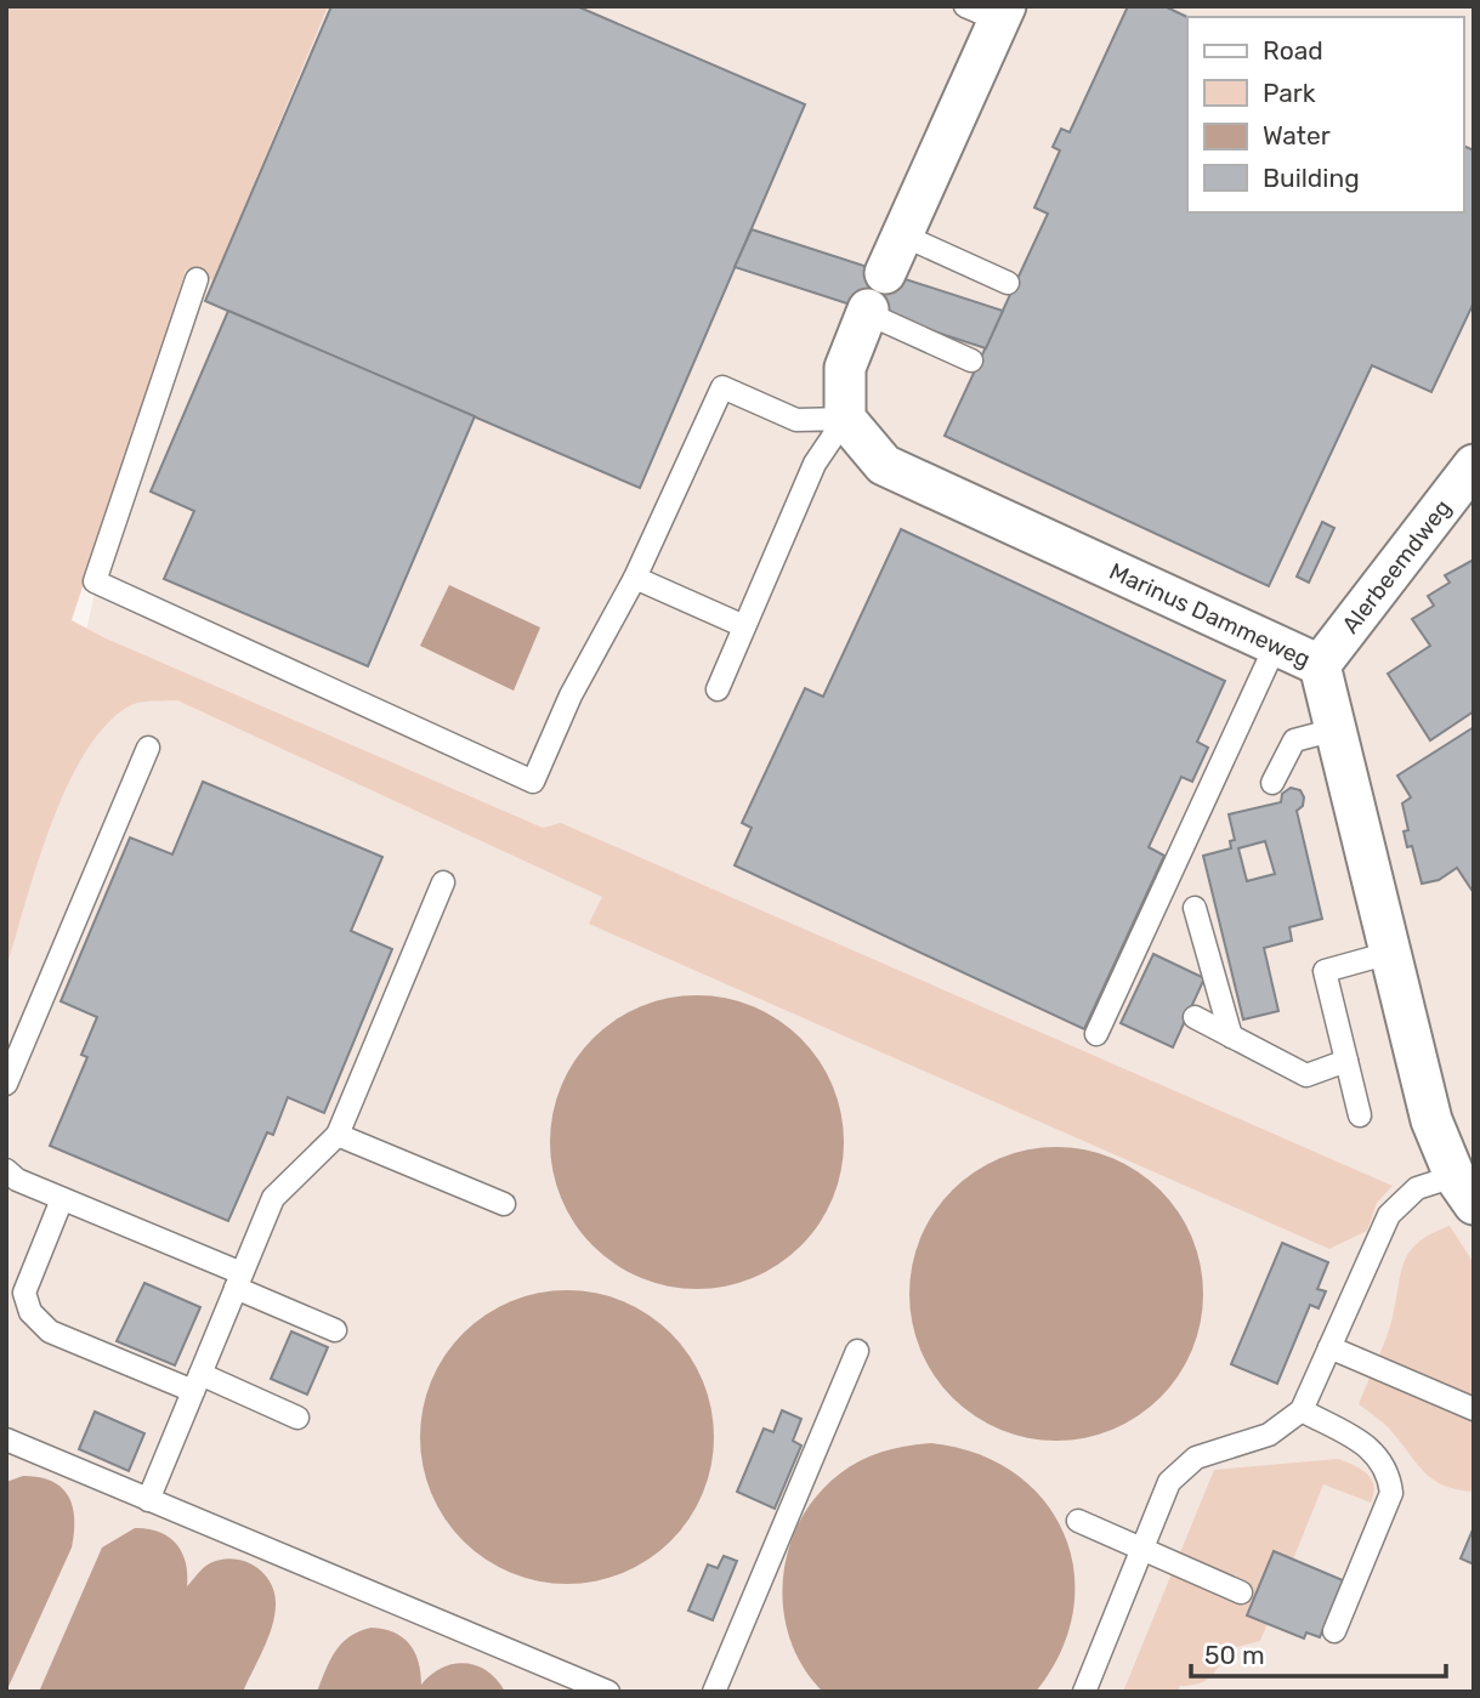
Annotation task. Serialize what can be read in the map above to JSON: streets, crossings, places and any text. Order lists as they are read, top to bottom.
{
  "streets": {
    "street": ["Alerbeemdweg", "Marinus Dammeweg"]
  },
  "crossings": [
    ["Alerbeemdweg", "Marinus Dammeweg"]
  ],
  "legend": [
    "Road",
    "Park",
    "Water",
    "Building"
  ],
  "scale_bar": "50 m"
}
